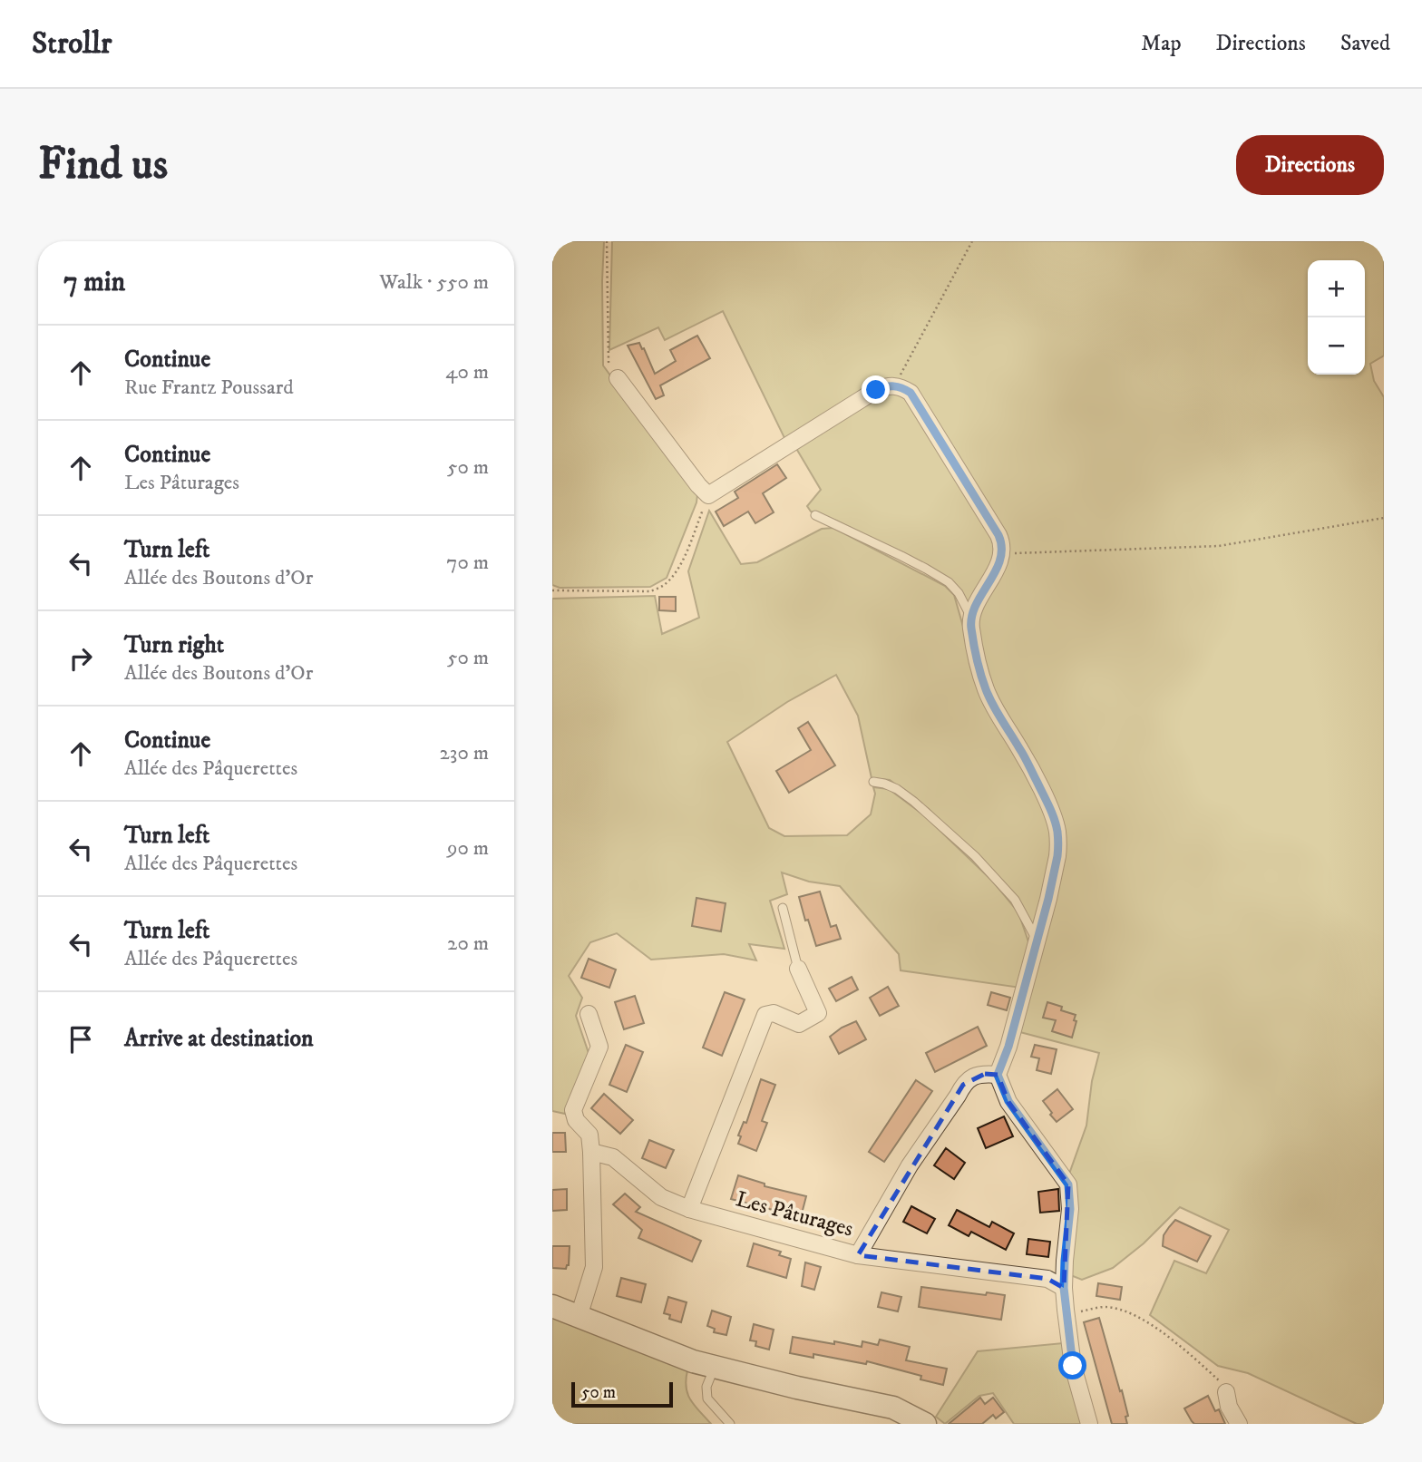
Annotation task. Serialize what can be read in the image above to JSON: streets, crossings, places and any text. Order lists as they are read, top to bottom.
{
  "streets": {
    "street": ["Les Pâturages"]
  },
  "scale_bar": "50 m",
  "page": {
    "header": "Strollr",
    "nav": ["Map", "Directions", "Saved"],
    "buttons": "Directions",
    "title": "Find us",
    "heading": ["7 min", "Walk · 550 m"],
    "map_buttons": ["+", "−"],
    "list": [
      ["Continue", "Rue Frantz Poussard", "40 m"],
      ["Continue", "Les Pâturages", "50 m"],
      ["Turn left", "Allée des Boutons d’Or", "70 m"],
      ["Turn right", "Allée des Boutons d’Or", "50 m"],
      ["Continue", "Allée des Pâquerettes", "230 m"],
      ["Turn left", "Allée des Pâquerettes", "90 m"],
      ["Turn left", "Allée des Pâquerettes", "20 m"],
      "Arrive at destination"
    ],
    "scale": "50 m"
  }
}
